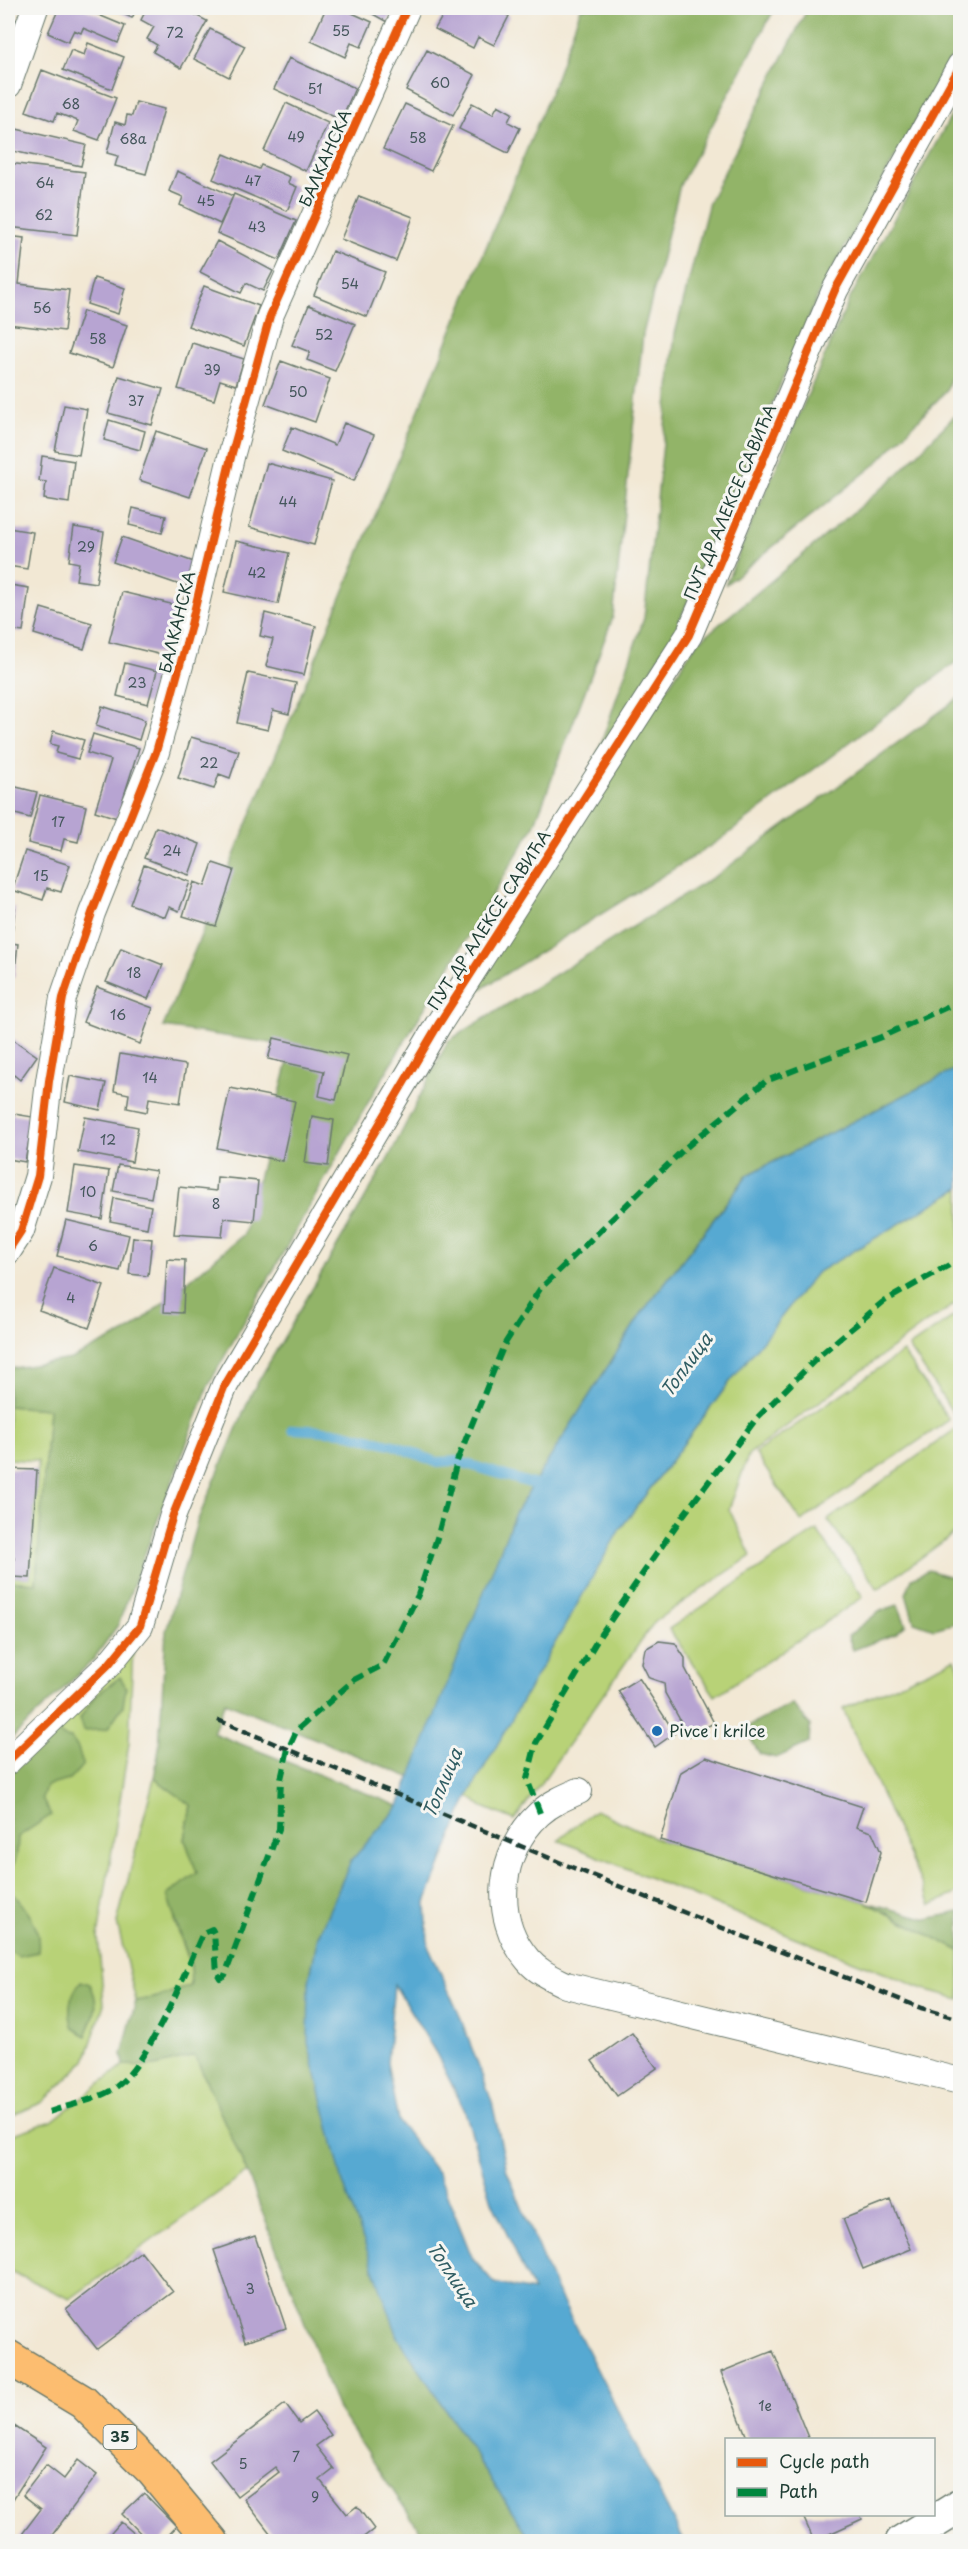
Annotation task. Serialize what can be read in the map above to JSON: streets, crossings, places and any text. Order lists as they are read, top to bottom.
{
  "streets": {
    "main road": ["35"],
    "street": ["БАЛКАНСКА", "ПУТ ДР АЛЕКСЕ САВИЋА"]
  },
  "water": ["Топлица"],
  "places": ["Pivce i krilce"],
  "house_numbers": [
    "55",
    "72",
    "60",
    "51",
    "68",
    "49",
    "58",
    "68a",
    "47",
    "64",
    "45",
    "62",
    "43",
    "54",
    "56",
    "52",
    "58",
    "39",
    "50",
    "37",
    "44",
    "29",
    "42",
    "23",
    "22",
    "17",
    "24",
    "15",
    "18",
    "16",
    "14",
    "12",
    "10",
    "8",
    "6",
    "4",
    "3",
    "1e",
    "7",
    "5",
    "9"
  ],
  "legend": ["Cycle path", "Path"]
}
